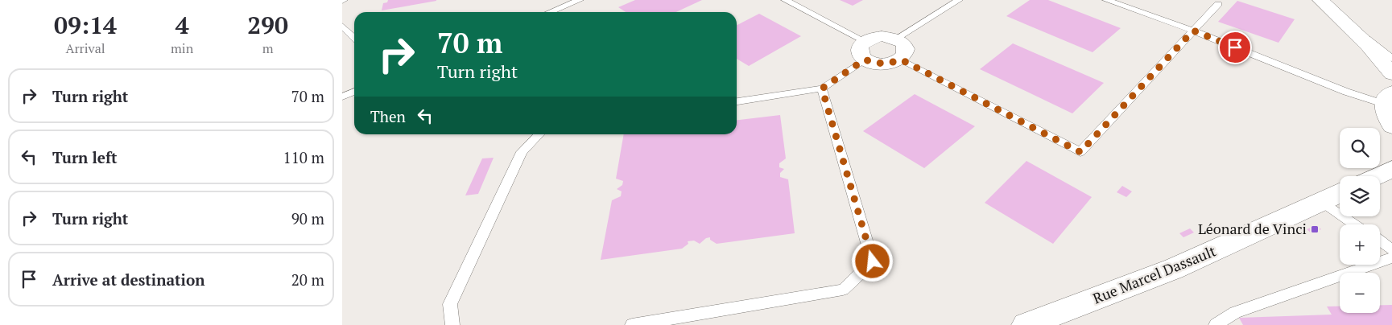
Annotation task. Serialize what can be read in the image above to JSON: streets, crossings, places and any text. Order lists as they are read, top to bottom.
{
  "streets": {
    "street": ["Rue Marcel Dassault"]
  },
  "places": {
    "transit": ["Léonard de Vinci"]
  },
  "page": {
    "eta": [
      "09:14",
      "Arrival",
      "4",
      "min",
      "290",
      "m"
    ],
    "turn": ["70 m", "Turn right"],
    "list": [
      {
        "name": "Turn right",
        "value": "70 m"
      },
      {
        "name": "Turn left",
        "value": "110 m"
      },
      {
        "name": "Turn right",
        "value": "90 m"
      },
      {
        "name": "Arrive at destination",
        "value": "20 m"
      }
    ],
    "then": "Then",
    "map_buttons": ["+", "−"]
  }
}
